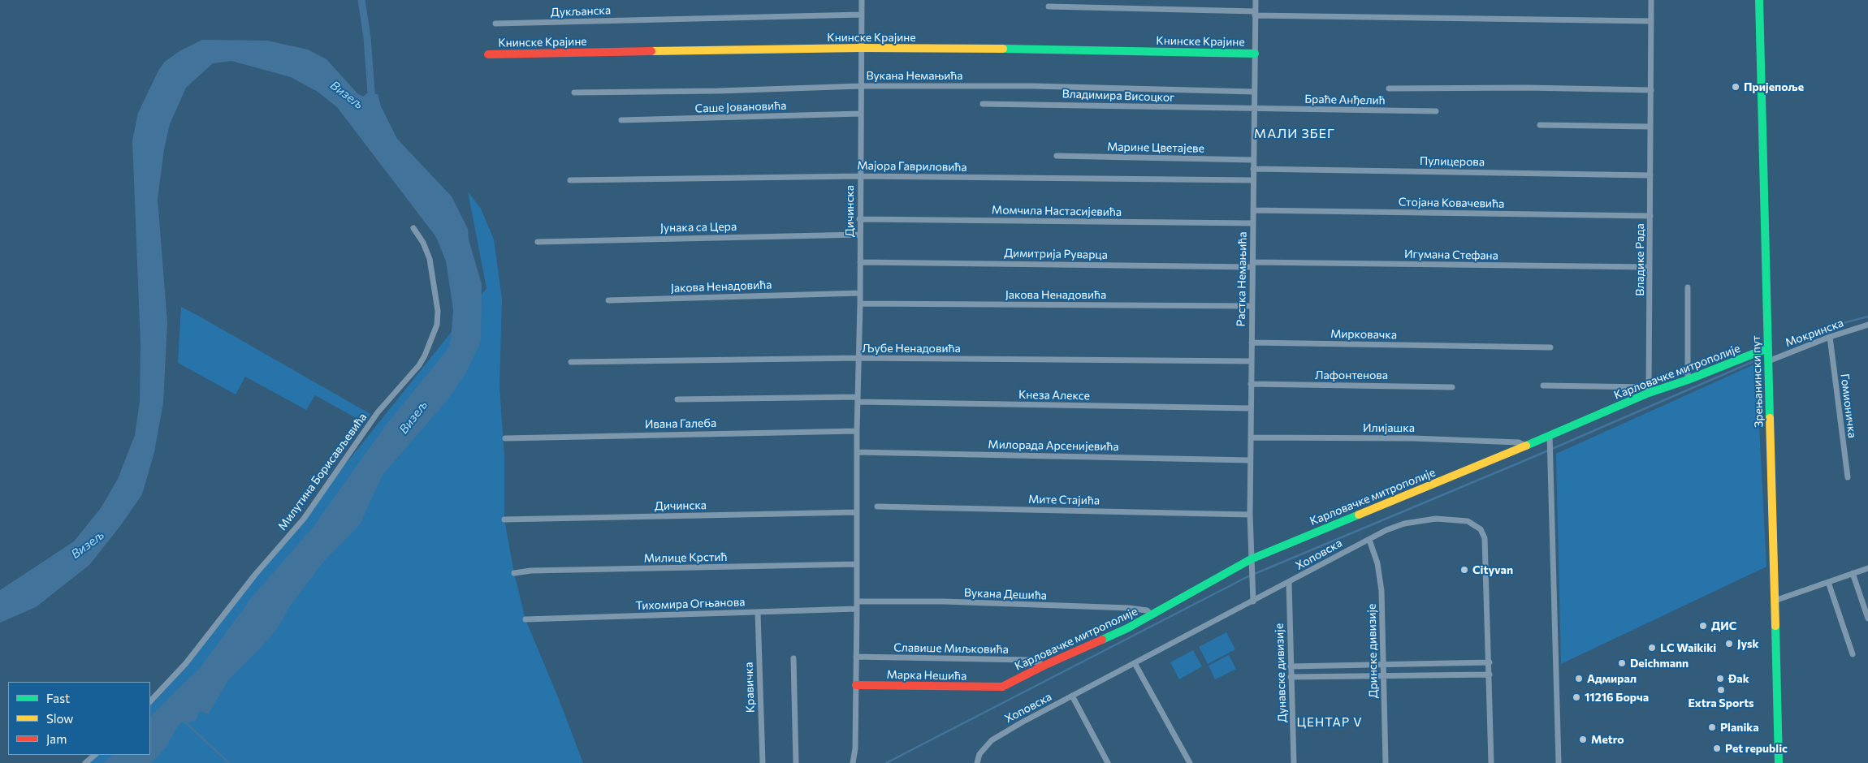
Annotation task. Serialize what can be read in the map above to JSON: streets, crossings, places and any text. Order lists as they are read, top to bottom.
{
  "streets": {
    "street": [
      "Дукљанска",
      "Книнске Крајине",
      "Вукана Немањића",
      "Владимира Висоцког",
      "Браће Анђелић",
      "Саше Јовановића",
      "Марине Цветајеве",
      "Пулицерова",
      "Мајора Гавриловића",
      "Стојана Ковачевића",
      "Дичинска",
      "Момчила Настасијевића",
      "Јунака са Цера",
      "Димитрија Руварца",
      "Игумана Стефана",
      "Владике Рада",
      "Растка Немањића",
      "Јакова Ненадовића",
      "Мокринска",
      "Мирковачка",
      "Љубе Ненадовића",
      "Карловачке митрополије",
      "Лафонтенова",
      "Зрењанински пут",
      "Кнеза Алексе",
      "Гомионичка",
      "Ивана Галеба",
      "Илијашка",
      "Милорада Арсенијевића",
      "Милутина Борисављевића",
      "Мите Стајића",
      "Хоповска",
      "Милице Крстић",
      "Вукана Дешића",
      "Тихомира Огњанова",
      "Славише Миљковића",
      "Дринске дивизије",
      "Дунавске дивизије",
      "Марка Нешића",
      "Кравичка"
    ]
  },
  "crossings": [
    ["Дукљанска", "Дичинска"],
    ["Книнске Крајине", "Дичинска"],
    ["Книнске Крајине", "Растка Немањића"],
    ["Вукана Немањића", "Дичинска"],
    ["Вукана Немањића", "Растка Немањића"],
    ["Владимира Висоцког", "Браће Анђелић"],
    ["Владимира Висоцког", "Растка Немањића"],
    ["Браће Анђелић", "Растка Немањића"],
    ["Саше Јовановића", "Дичинска"],
    ["Марине Цветајеве", "Растка Немањића"],
    ["Пулицерова", "Владике Рада"],
    ["Пулицерова", "Растка Немањића"],
    ["Мајора Гавриловића", "Дичинска"],
    ["Мајора Гавриловића", "Растка Немањића"],
    ["Стојана Ковачевића", "Владике Рада"],
    ["Стојана Ковачевића", "Растка Немањића"],
    ["Дичинска", "Момчила Настасијевића"],
    ["Дичинска", "Јунака са Цера"],
    ["Дичинска", "Димитрија Руварца"],
    ["Дичинска", "Јакова Ненадовића"],
    ["Дичинска", "Љубе Ненадовића"],
    ["Дичинска", "Кнеза Алексе"],
    ["Дичинска", "Ивана Галеба"],
    ["Дичинска", "Милорада Арсенијевића"],
    ["Дичинска", "Милице Крстић"],
    ["Дичинска", "Вукана Дешића"],
    ["Дичинска", "Тихомира Огњанова"],
    ["Дичинска", "Славише Миљковића"],
    ["Дичинска", "Марка Нешића"],
    ["Момчила Настасијевића", "Растка Немањића"],
    ["Димитрија Руварца", "Игумана Стефана"],
    ["Димитрија Руварца", "Растка Немањића"],
    ["Игумана Стефана", "Владике Рада"],
    ["Игумана Стефана", "Растка Немањића"],
    ["Владике Рада", "Карловачке митрополије"],
    ["Растка Немањића", "Јакова Ненадовића"],
    ["Растка Немањића", "Мирковачка"],
    ["Растка Немањића", "Љубе Ненадовића"],
    ["Растка Немањића", "Карловачке митрополије"],
    ["Растка Немањића", "Лафонтенова"],
    ["Растка Немањића", "Кнеза Алексе"],
    ["Растка Немањића", "Илијашка"],
    ["Растка Немањића", "Милорада Арсенијевића"],
    ["Растка Немањића", "Мите Стајића"],
    ["Растка Немањића", "Хоповска"],
    ["Мокринска", "Зрењанински пут"],
    ["Мокринска", "Гомионичка"],
    ["Карловачке митрополије", "Зрењанински пут"],
    ["Карловачке митрополије", "Илијашка"],
    ["Карловачке митрополије", "Вукана Дешића"],
    ["Карловачке митрополије", "Славише Миљковића"],
    ["Карловачке митрополије", "Марка Нешића"],
    ["Хоповска", "Дринске дивизије"],
    ["Хоповска", "Дунавске дивизије"],
    ["Тихомира Огњанова", "Кравичка"]
  ],
  "districts": ["МАЛИ ЗБЕГ", "ЦЕНТАР V"],
  "water": ["Визељ"],
  "places": [
    "Пријепоље",
    "Cityvan",
    "ДИС",
    "Jysk",
    "LC Waikiki",
    "Deichmann",
    "Адмирал",
    "Đak",
    "Extra Sports",
    "11216 Борча",
    "Planika",
    "Metro",
    "Pet republic"
  ],
  "legend": ["Fast", "Slow", "Jam"]
}
